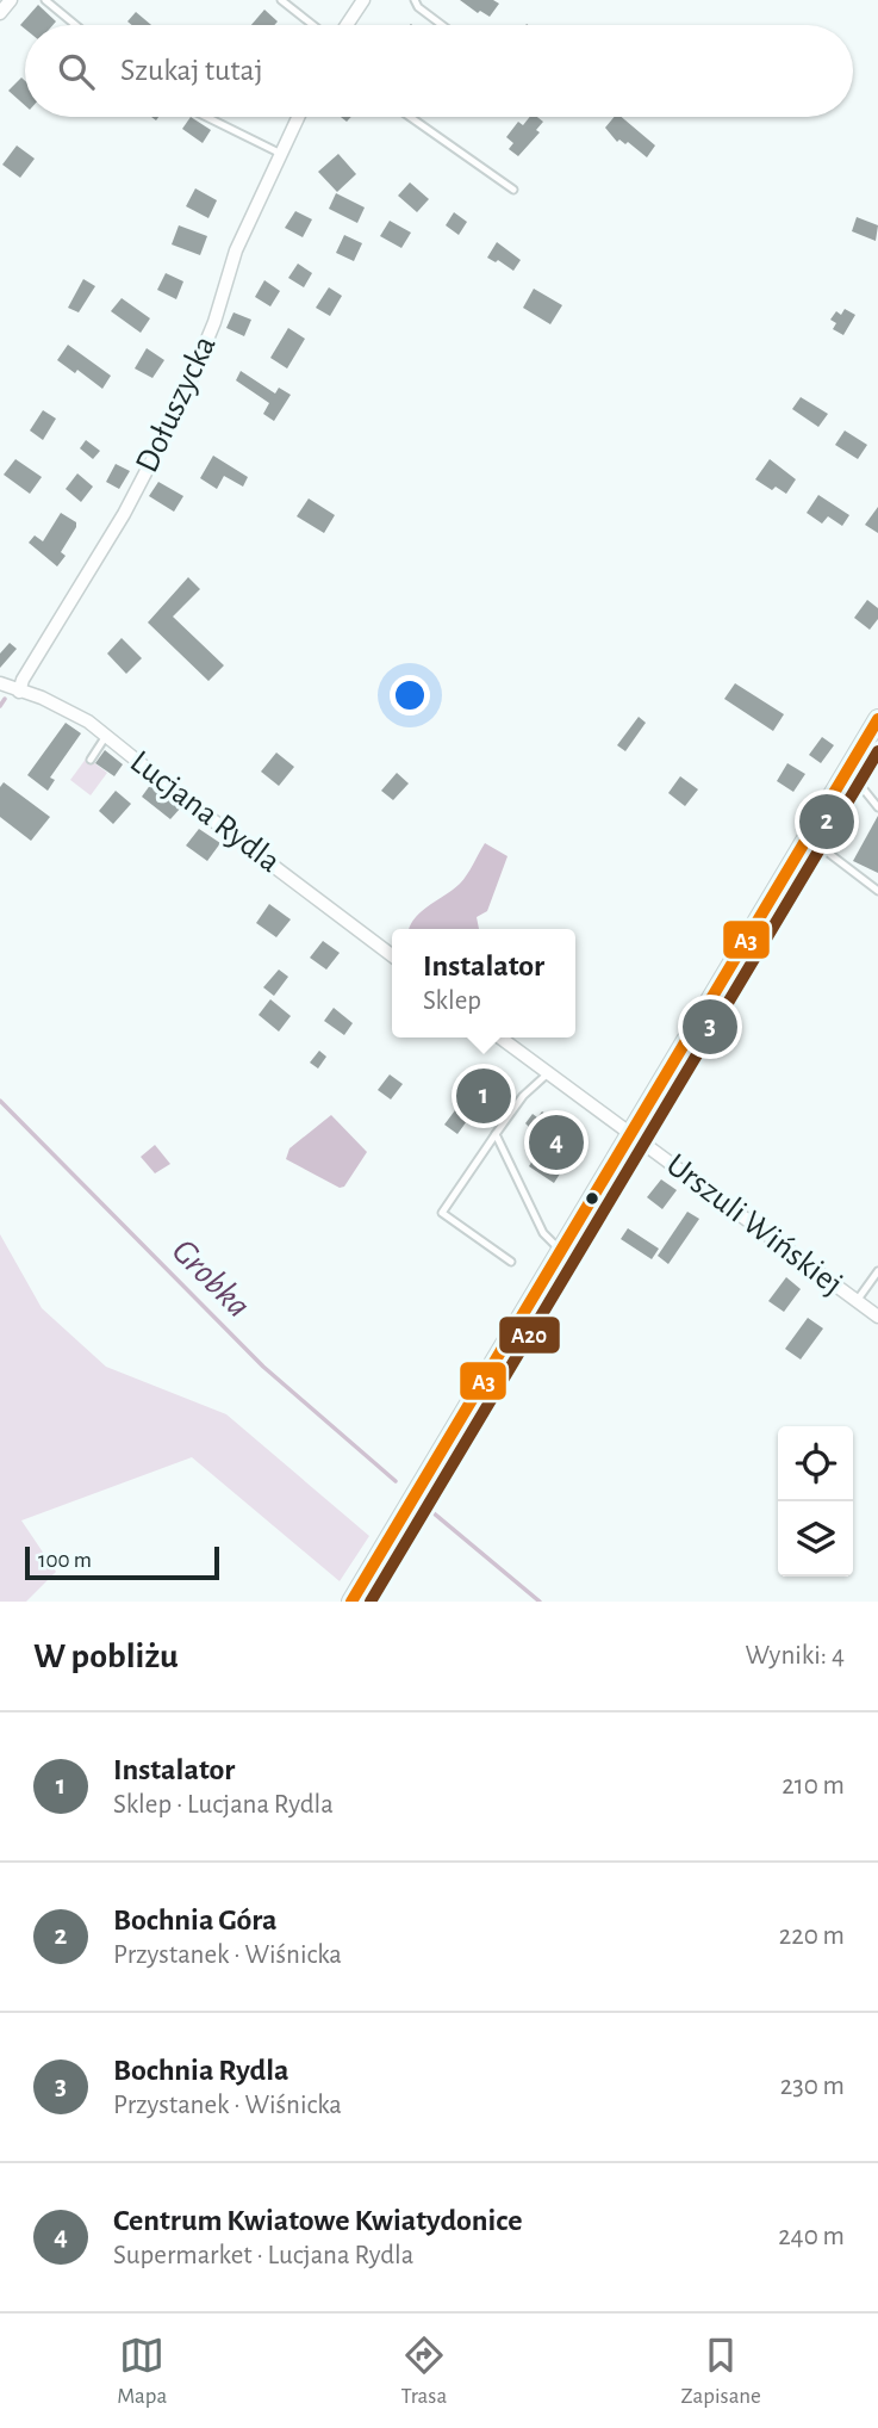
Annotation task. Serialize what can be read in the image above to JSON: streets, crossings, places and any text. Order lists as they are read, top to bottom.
{
  "streets": {
    "street": ["Dołuszycka", "Lucjana Rydla", "Urszuli Wińskiej"]
  },
  "crossings": [
    ["Dołuszycka", "Lucjana Rydla"]
  ],
  "water": ["Grobka"],
  "lines": ["transit line A3", "transit line A20"],
  "scale_bar": "100 m",
  "page": {
    "search": "Szukaj tutaj",
    "pins": [
      "2",
      "3",
      "1",
      "4"
    ],
    "popup": ["Instalator", "Sklep"],
    "scale": "100 m",
    "heading": ["W pobliżu", "Wyniki: 4"],
    "list": [
      {
        "mark": "1",
        "name": "Instalator",
        "note": "Sklep · Lucjana Rydla",
        "value": "210 m"
      },
      {
        "mark": "2",
        "name": "Bochnia Góra",
        "note": "Przystanek · Wiśnicka",
        "value": "220 m"
      },
      {
        "mark": "3",
        "name": "Bochnia Rydla",
        "note": "Przystanek · Wiśnicka",
        "value": "230 m"
      },
      {
        "mark": "4",
        "name": "Centrum Kwiatowe Kwiatydonice",
        "note": "Supermarket · Lucjana Rydla",
        "value": "240 m"
      }
    ],
    "nav": ["Mapa", "Trasa", "Zapisane"]
  }
}
